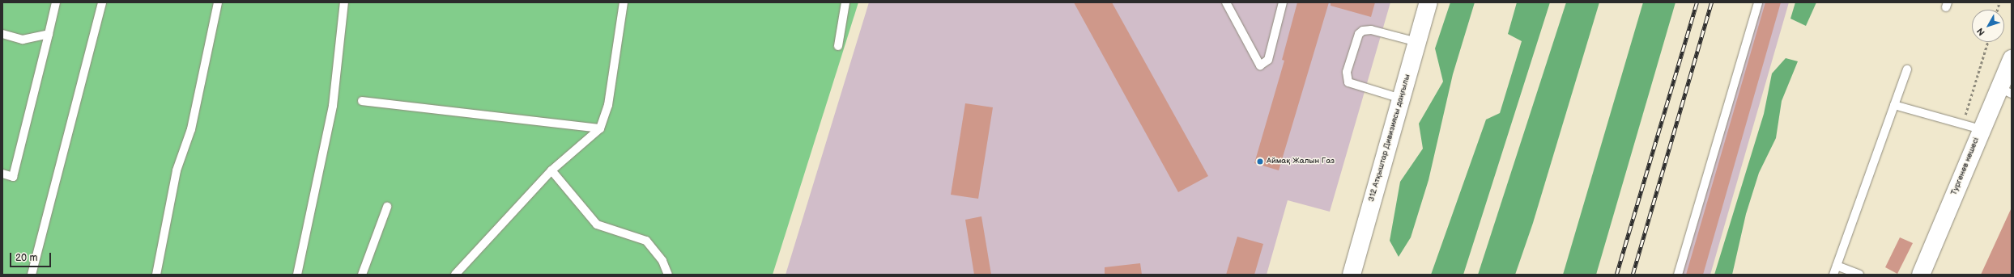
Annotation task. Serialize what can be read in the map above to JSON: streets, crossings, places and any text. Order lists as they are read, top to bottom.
{
  "streets": {
    "main road": ["312 Атқыштар Дивизиясы даңғылы", "Тургенев көшесі"]
  },
  "places": ["Аймақ Жалын Газ"],
  "scale_bar": "20 m",
  "north": "bottom left"
}
